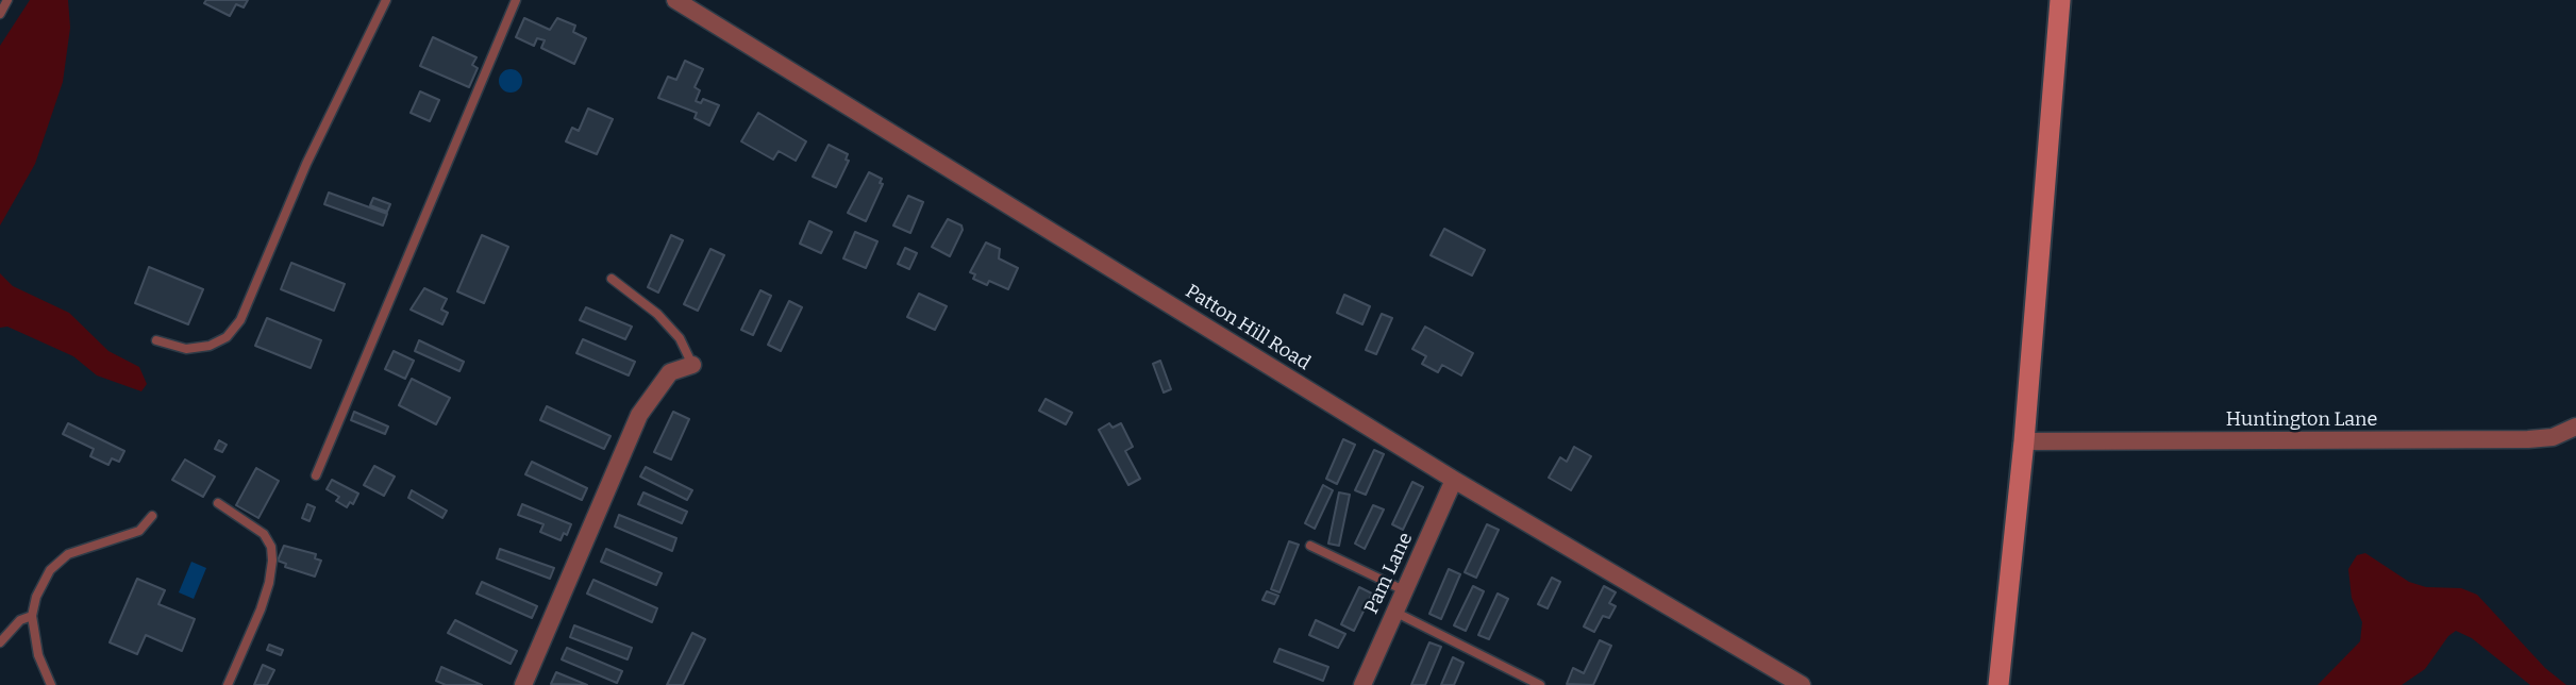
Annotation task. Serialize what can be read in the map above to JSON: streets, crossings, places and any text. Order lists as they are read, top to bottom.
{
  "streets": {
    "street": ["Patton Hill Road", "Huntington Lane", "Pam Lane"]
  },
  "crossings": [
    ["Patton Hill Road", "Pam Lane"]
  ]
}
